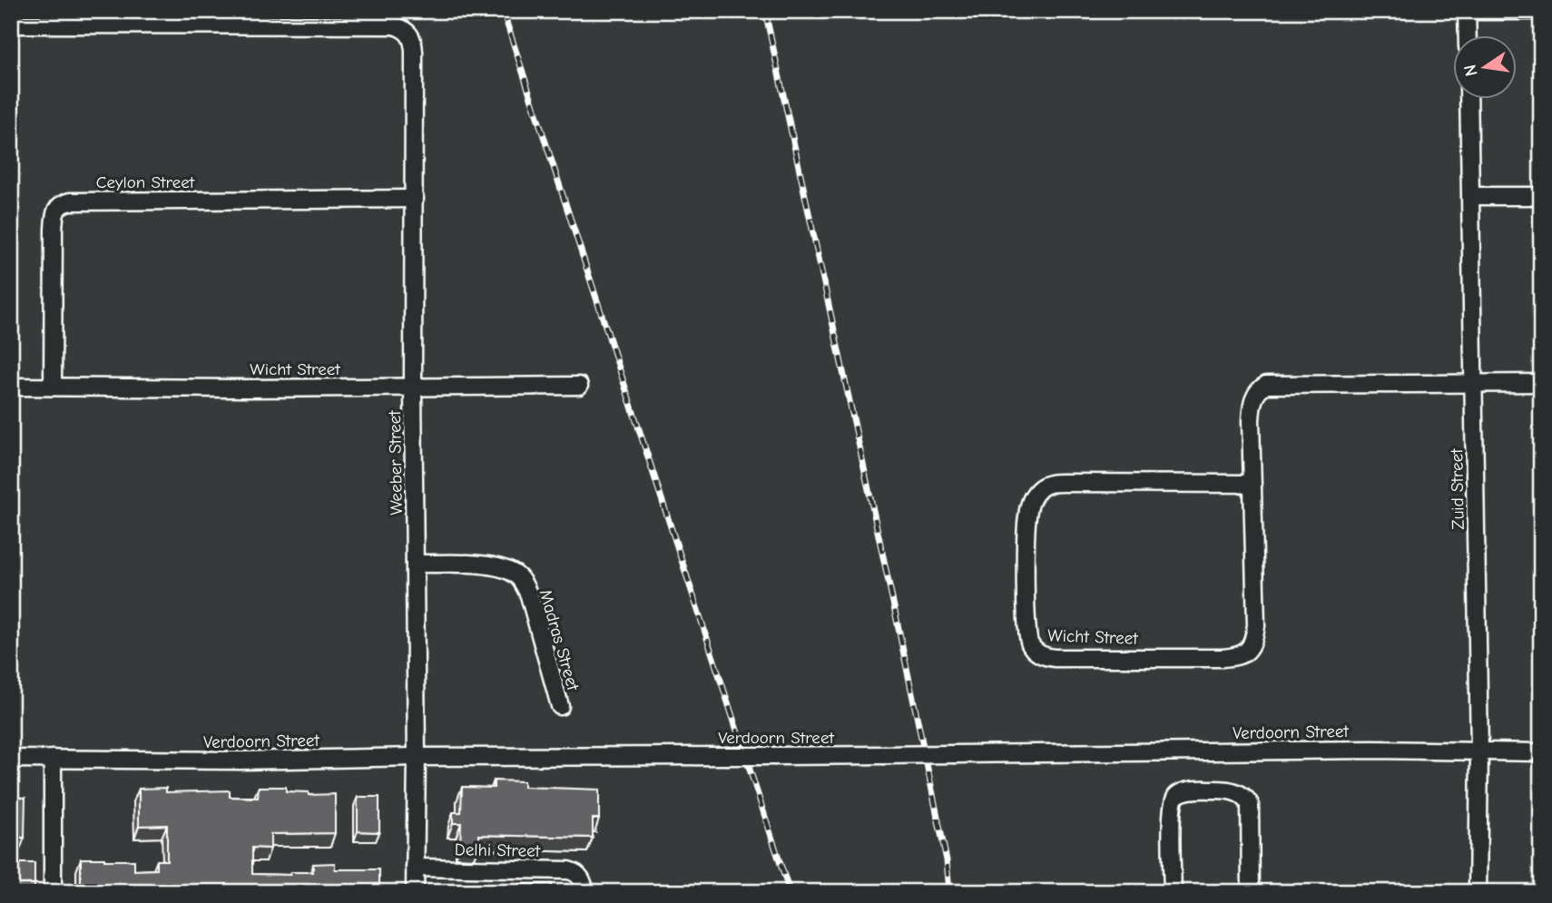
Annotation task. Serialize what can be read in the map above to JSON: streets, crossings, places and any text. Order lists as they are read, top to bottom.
{
  "streets": {
    "street": [
      "Ceylon Street",
      "Wicht Street",
      "Weeber Street",
      "Zuid Street",
      "Madras Street",
      "Verdoorn Street",
      "Delhi Street"
    ]
  },
  "crossings": [
    ["Ceylon Street", "Wicht Street"],
    ["Ceylon Street", "Weeber Street"],
    ["Wicht Street", "Weeber Street"],
    ["Wicht Street", "Zuid Street"],
    ["Weeber Street", "Madras Street"],
    ["Weeber Street", "Verdoorn Street"],
    ["Weeber Street", "Delhi Street"],
    ["Zuid Street", "Verdoorn Street"]
  ],
  "north": "left"
}
